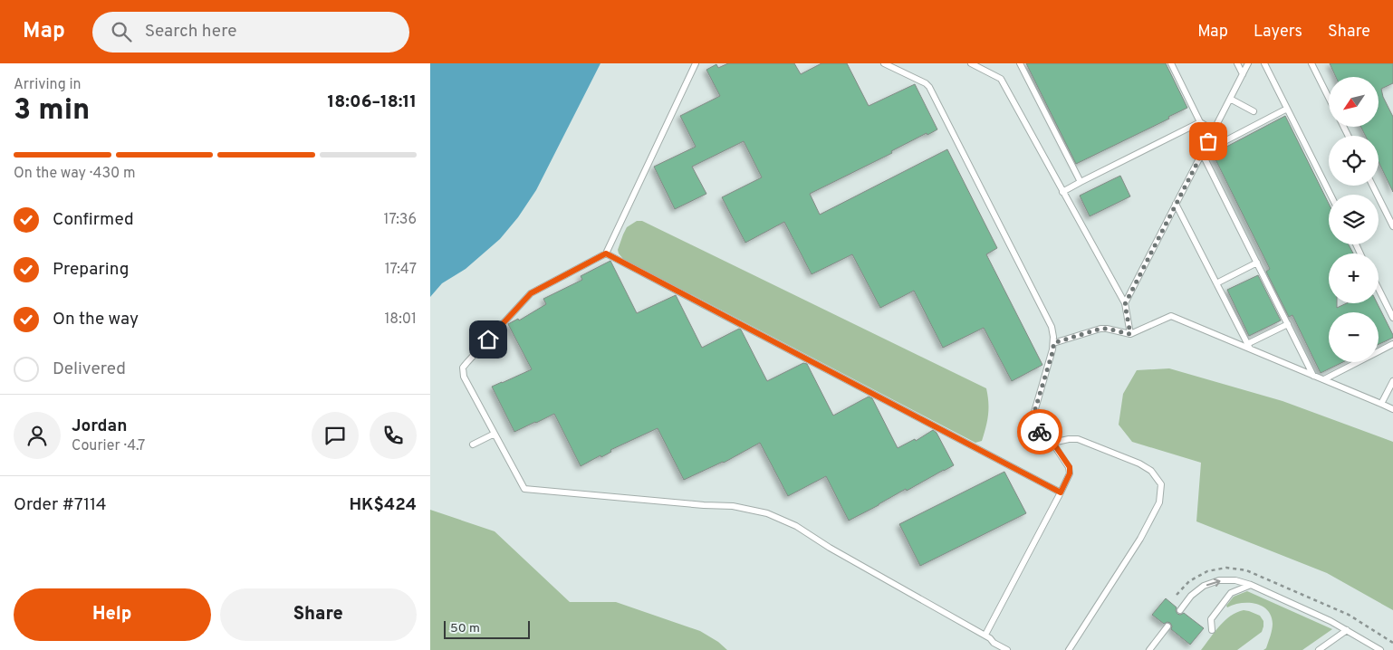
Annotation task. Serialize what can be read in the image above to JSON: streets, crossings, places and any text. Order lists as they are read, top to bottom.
{
  "scale_bar": "50 m",
  "north": "bottom left",
  "page": {
    "header": "Map",
    "search": "Search here",
    "nav": ["Map", "Layers", "Share"],
    "heading": ["3 min", "Arriving in", "18:06–18:11"],
    "panel": [
      "Jordan",
      "Courier · 4.7",
      "Order #7114",
      "HK$424"
    ],
    "map_buttons": ["+", "−"],
    "bar": "On the way · 430 m",
    "list": [
      ["Confirmed", "17:36"],
      ["Preparing", "17:47"],
      ["On the way", "18:01"],
      "Delivered"
    ],
    "buttons": ["Help", "Share"],
    "scale": "50 m"
  }
}
